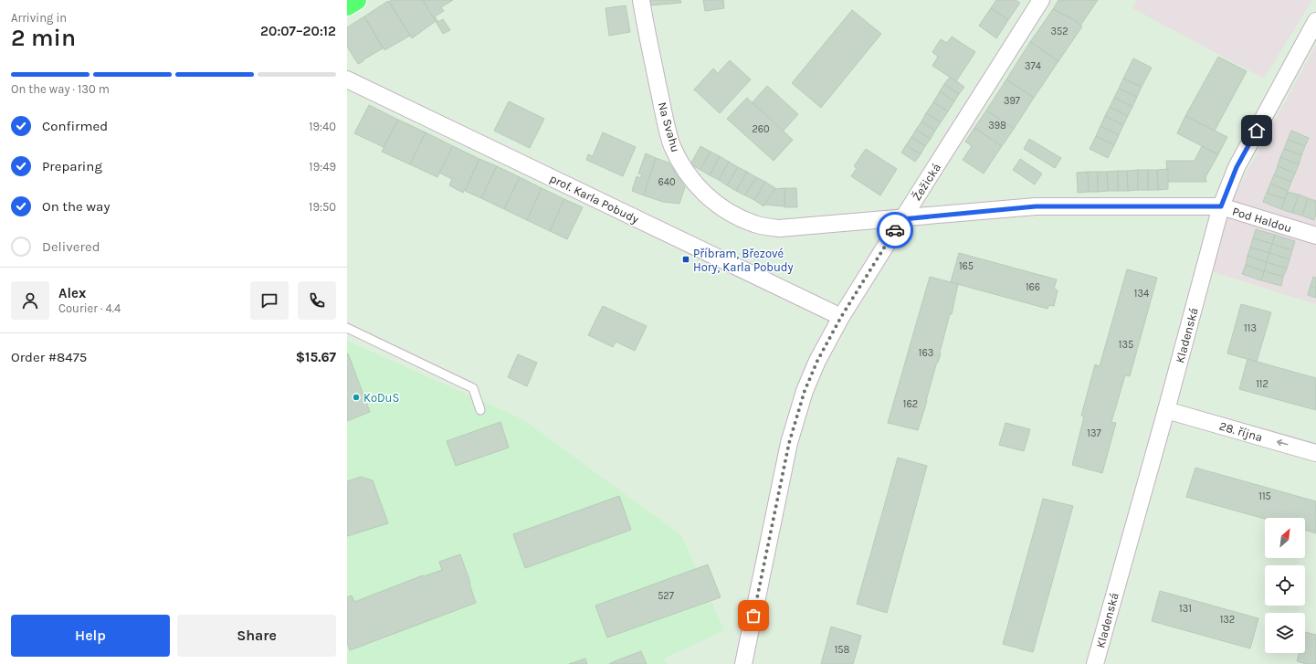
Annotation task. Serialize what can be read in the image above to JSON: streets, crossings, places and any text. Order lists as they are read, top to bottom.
{
  "streets": {
    "street": [
      "Na Svahu",
      "Žežická",
      "prof. Karla Pobudy",
      "Pod Haldou",
      "Kladenská",
      "28. října"
    ]
  },
  "crossings": [
    ["Na Svahu", "Žežická"],
    ["Na Svahu", "Pod Haldou"],
    ["Žežická", "prof. Karla Pobudy"],
    ["Žežická", "Pod Haldou"],
    ["Pod Haldou", "Kladenská"],
    ["Kladenská", "28. října"]
  ],
  "one_way": ["28. října"],
  "places": {
    "transit": ["Příbram, Březové Hory, Karla Pobudy"],
    "other": ["KoDuS"]
  },
  "house_numbers": [
    "352",
    "374",
    "397",
    "398",
    "260",
    "640",
    "165",
    "166",
    "134",
    "113",
    "135",
    "163",
    "112",
    "162",
    "137",
    "115",
    "527",
    "131",
    "132",
    "158"
  ],
  "north": "top right",
  "page": {
    "heading": ["2 min", "Arriving in", "20:07–20:12"],
    "panel": [
      "Alex",
      "Courier · 4.4",
      "Order #8475",
      "$15.67"
    ],
    "bar": "On the way · 130 m",
    "list": [
      ["Confirmed", "19:40"],
      ["Preparing", "19:49"],
      ["On the way", "19:50"],
      "Delivered"
    ],
    "buttons": ["Help", "Share"]
  }
}
